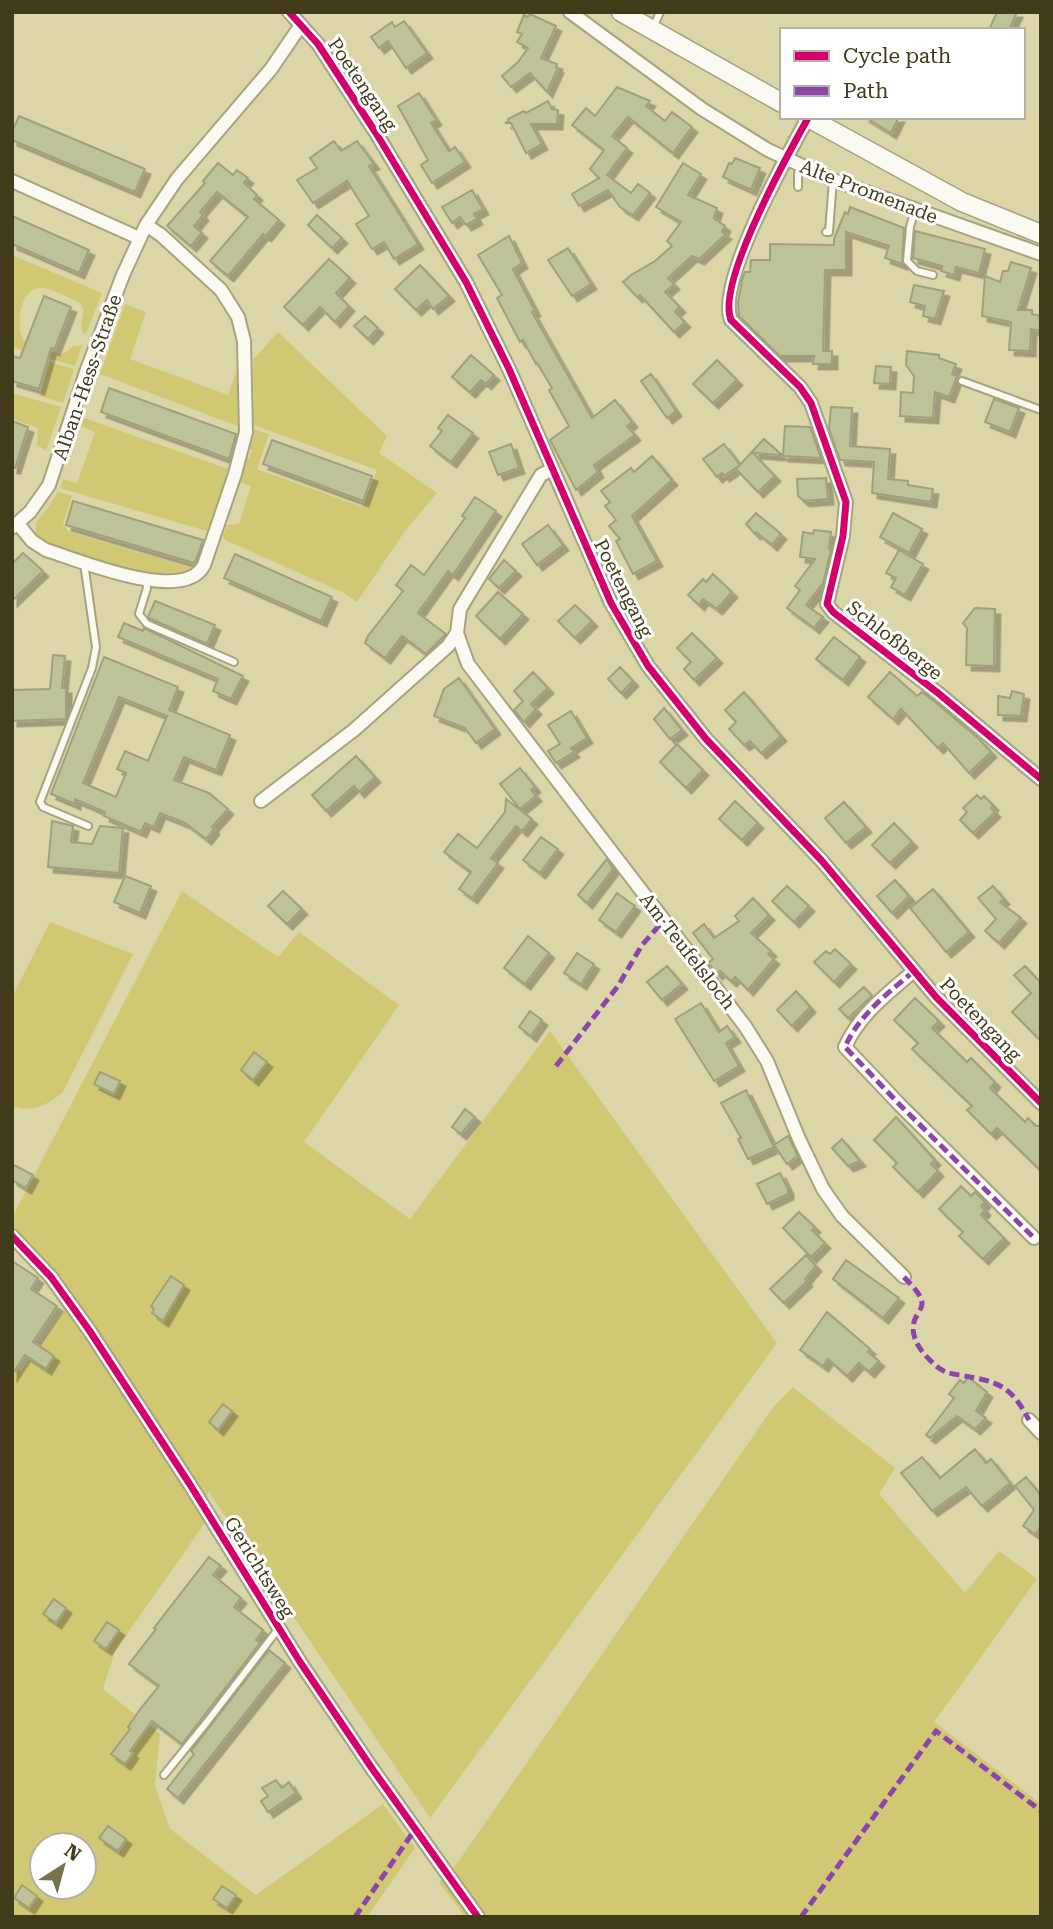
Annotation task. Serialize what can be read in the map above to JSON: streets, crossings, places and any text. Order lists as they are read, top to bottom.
{
  "streets": {
    "main road": ["Alte Promenade"],
    "street": [
      "Poetengang",
      "Alban-Hess-Straße",
      "Schloßberge",
      "Am Teufelsloch",
      "Gerichtsweg"
    ]
  },
  "crossings": [
    ["Poetengang", "Alban-Hess-Straße"],
    ["Alte Promenade", "Schloßberge"]
  ],
  "legend": ["Cycle path", "Path"],
  "north": "top right"
}
